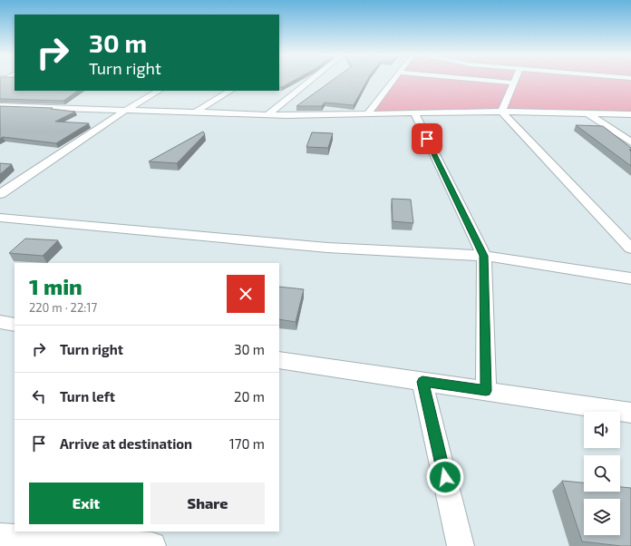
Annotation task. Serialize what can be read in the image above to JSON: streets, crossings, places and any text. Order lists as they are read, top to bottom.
{
  "page": {
    "turn": ["30 m", "Turn right"],
    "heading": ["1 min", "220 m · 22:17"],
    "list": [
      {
        "name": "Turn right",
        "value": "30 m"
      },
      {
        "name": "Turn left",
        "value": "20 m"
      },
      {
        "name": "Arrive at destination",
        "value": "170 m"
      }
    ],
    "buttons": ["Exit", "Share"]
  }
}
